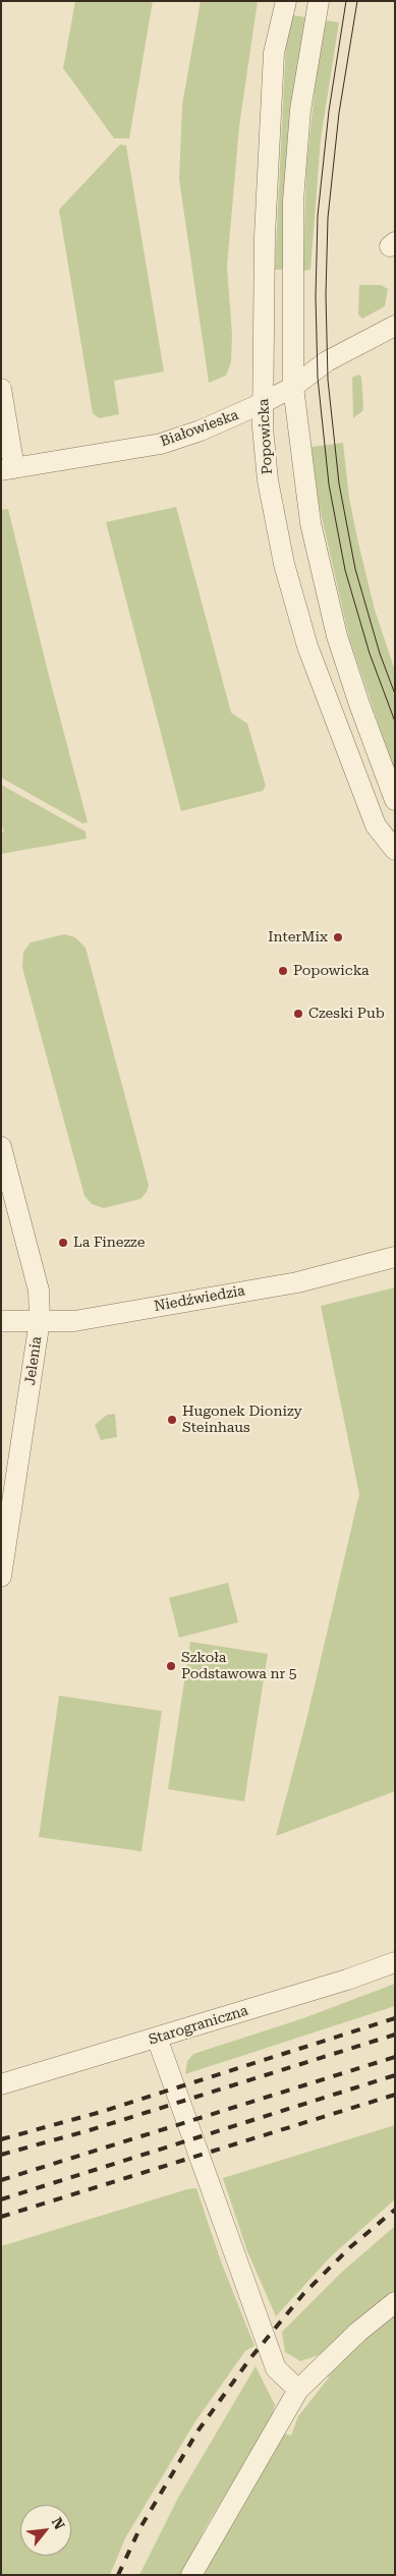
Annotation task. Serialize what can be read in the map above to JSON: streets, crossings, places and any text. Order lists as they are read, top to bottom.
{
  "streets": {
    "street": [
      "Białowieska",
      "Popowicka",
      "Niedźwiedzia",
      "Jelenia",
      "Starograniczna"
    ]
  },
  "crossings": [
    ["Białowieska", "Popowicka"],
    ["Niedźwiedzia", "Jelenia"]
  ],
  "places": [
    "InterMix",
    "Popowicka",
    "Czeski Pub",
    "La Finezze",
    "Hugonek Dionizy Steinhaus",
    "Szkoła Podstawowa nr 5"
  ],
  "north": "top right"
}
